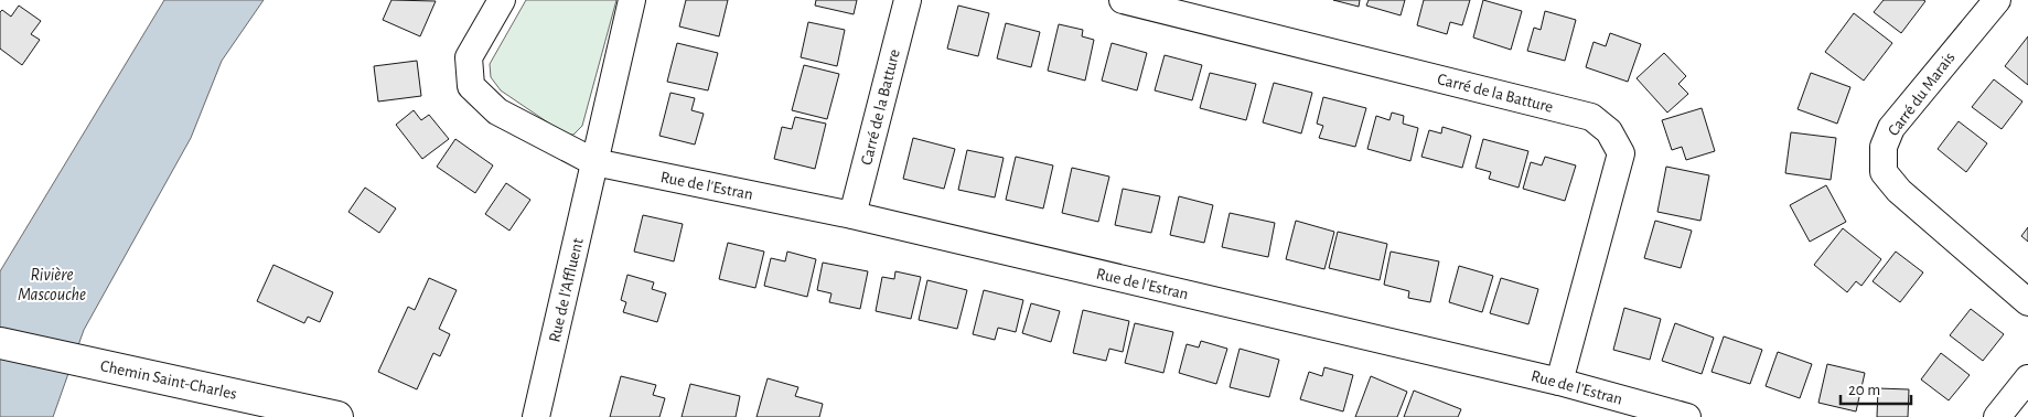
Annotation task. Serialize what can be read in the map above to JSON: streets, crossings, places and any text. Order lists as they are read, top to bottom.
{
  "streets": {
    "main road": ["Chemin Saint-Charles"],
    "street": [
      "Carré de la Batture",
      "Carré du Marais",
      "Rue de l'Estran",
      "Rue de l'Affluent"
    ]
  },
  "crossings": [
    ["Carré de la Batture", "Rue de l'Estran"],
    ["Rue de l'Estran", "Rue de l'Affluent"]
  ],
  "water": ["Rivière Mascouche"],
  "scale_bar": "20 m"
}
